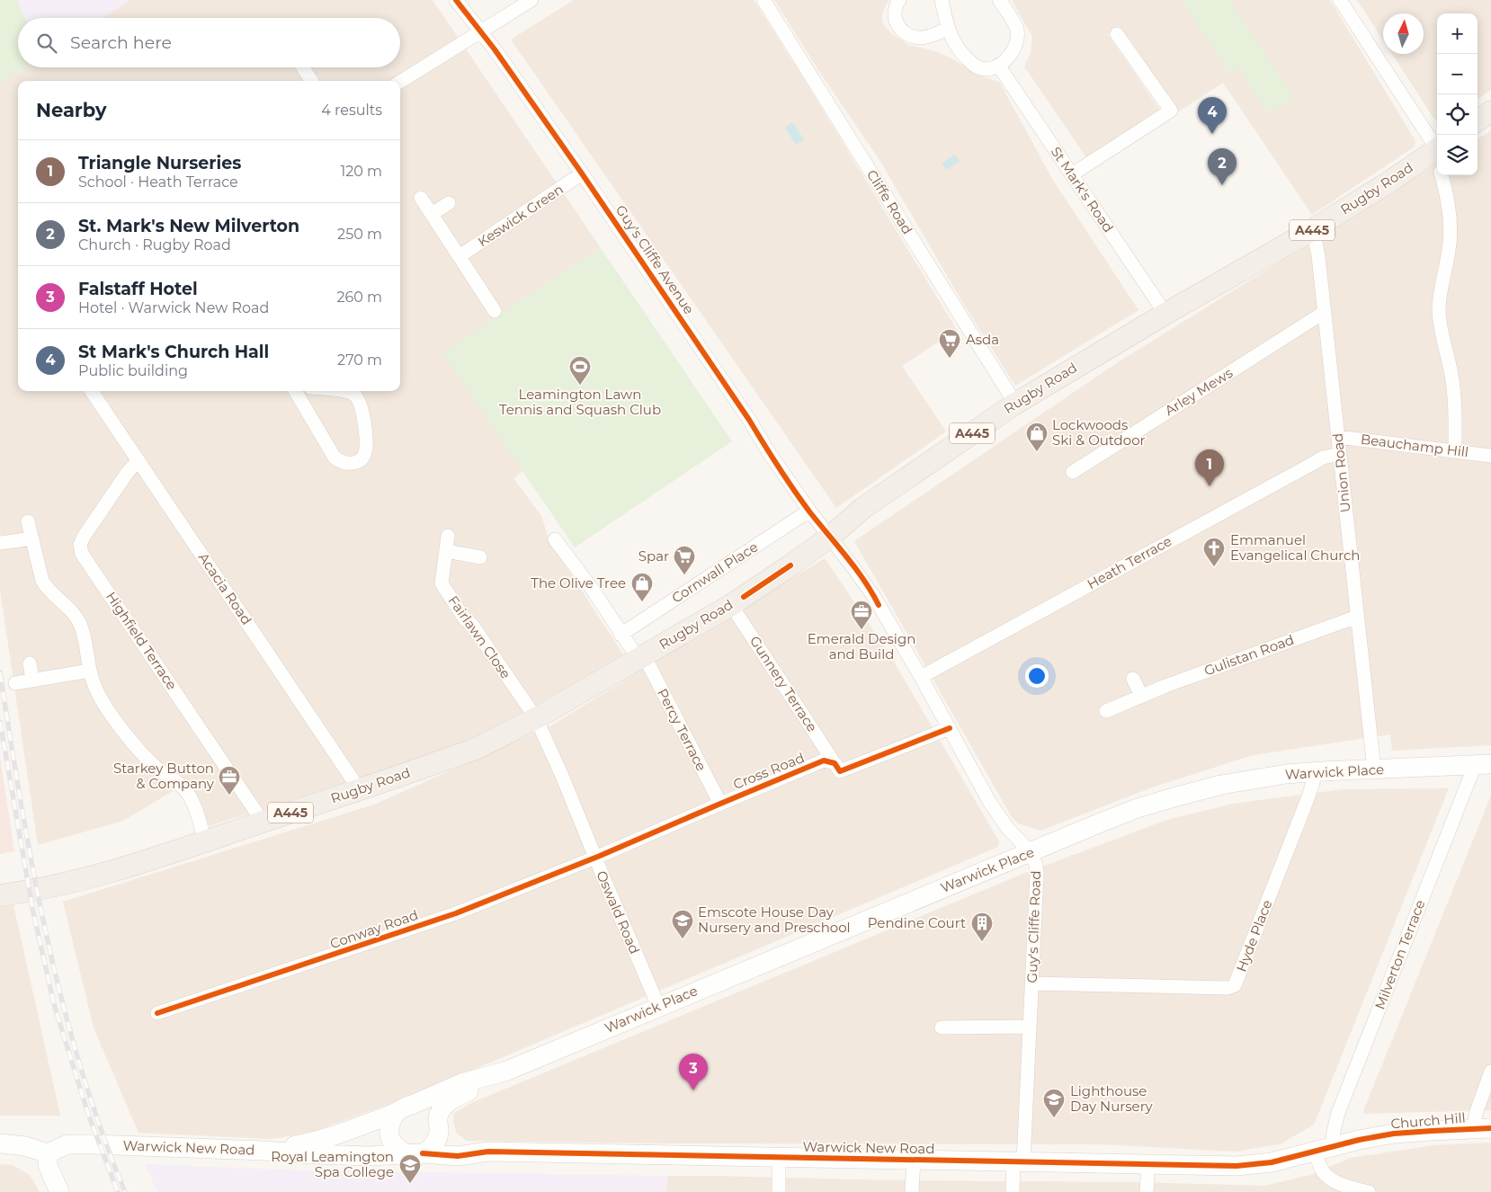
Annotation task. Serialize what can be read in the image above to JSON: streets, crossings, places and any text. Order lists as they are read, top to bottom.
{
  "streets": {
    "main road": [
      "Rugby Road",
      "A445",
      "Warwick Place",
      "Church Hill",
      "Warwick New Road"
    ],
    "street": [
      "St Mark's Road",
      "Cliffe Road",
      "Keswick Green",
      "Guy's Cliffe Avenue",
      "Arley Mews",
      "Beauchamp Hill",
      "Union Road",
      "Heath Terrace",
      "Cornwall Place",
      "Acacia Road",
      "Fairlawn Close",
      "Highfield Terrace",
      "Gulistan Road",
      "Gunnery Terrace",
      "Percy Terrace",
      "Cross Road",
      "Oswald Road",
      "Guy's Cliffe Road",
      "Conway Road",
      "Hyde Place",
      "Milverton Terrace"
    ]
  },
  "crossings": [
    ["Rugby Road", "St Mark's Road"],
    ["Rugby Road", "Cliffe Road"],
    ["Rugby Road", "Guy's Cliffe Avenue"],
    ["Rugby Road", "Union Road"],
    ["Rugby Road", "Acacia Road"],
    ["Rugby Road", "Fairlawn Close"],
    ["Rugby Road", "Highfield Terrace"],
    ["Rugby Road", "Gunnery Terrace"],
    ["Rugby Road", "Percy Terrace"],
    ["Rugby Road", "Oswald Road"],
    ["Rugby Road", "Guy's Cliffe Road"],
    ["Keswick Green", "Guy's Cliffe Avenue"],
    ["Guy's Cliffe Avenue", "Cornwall Place"],
    ["Guy's Cliffe Avenue", "Guy's Cliffe Road"],
    ["Arley Mews", "Union Road"],
    ["Beauchamp Hill", "Union Road"],
    ["Union Road", "Heath Terrace"],
    ["Union Road", "Gulistan Road"],
    ["Union Road", "Warwick Place"],
    ["Heath Terrace", "Guy's Cliffe Road"],
    ["Acacia Road", "Highfield Terrace"],
    ["Fairlawn Close", "Oswald Road"],
    ["Gunnery Terrace", "Cross Road"],
    ["Percy Terrace", "Cross Road"],
    ["Cross Road", "Oswald Road"],
    ["Cross Road", "Guy's Cliffe Road"],
    ["Cross Road", "Conway Road"],
    ["Warwick Place", "Oswald Road"],
    ["Warwick Place", "Guy's Cliffe Road"],
    ["Warwick Place", "Hyde Place"],
    ["Warwick Place", "Milverton Terrace"],
    ["Warwick Place", "Warwick New Road"],
    ["Oswald Road", "Conway Road"],
    ["Guy's Cliffe Road", "Hyde Place"],
    ["Guy's Cliffe Road", "Warwick New Road"],
    ["Milverton Terrace", "Church Hill"],
    ["Milverton Terrace", "Warwick New Road"],
    ["Church Hill", "Warwick New Road"]
  ],
  "places": {
    "supermarket": ["Asda", "Spar"],
    "sports": ["Leamington Lawn Tennis and Squash Club"],
    "shop": ["Lockwoods Ski & Outdoor", "The Olive Tree"],
    "church": ["Emmanuel Evangelical Church"],
    "office": ["Emerald Design and Build", "Starkey Button & Company"],
    "school or university": ["Emscote House Day Nursery and Preschool", "Lighthouse Day Nursery", "Royal Leamington Spa College"],
    "building": ["Pendine Court"]
  },
  "north": "top",
  "page": {
    "map_buttons": ["+", "−"],
    "search": "Search here",
    "heading": ["Nearby", "4 results"],
    "pins": [
      "4",
      "2",
      "1",
      "3"
    ],
    "list": [
      {
        "mark": "1",
        "name": "Triangle Nurseries",
        "note": "School · Heath Terrace",
        "value": "120 m"
      },
      {
        "mark": "2",
        "name": "St. Mark's New Milverton",
        "note": "Church · Rugby Road",
        "value": "250 m"
      },
      {
        "mark": "3",
        "name": "Falstaff Hotel",
        "note": "Hotel · Warwick New Road",
        "value": "260 m"
      },
      {
        "mark": "4",
        "name": "St Mark's Church Hall",
        "note": "Public building",
        "value": "270 m"
      }
    ]
  }
}
